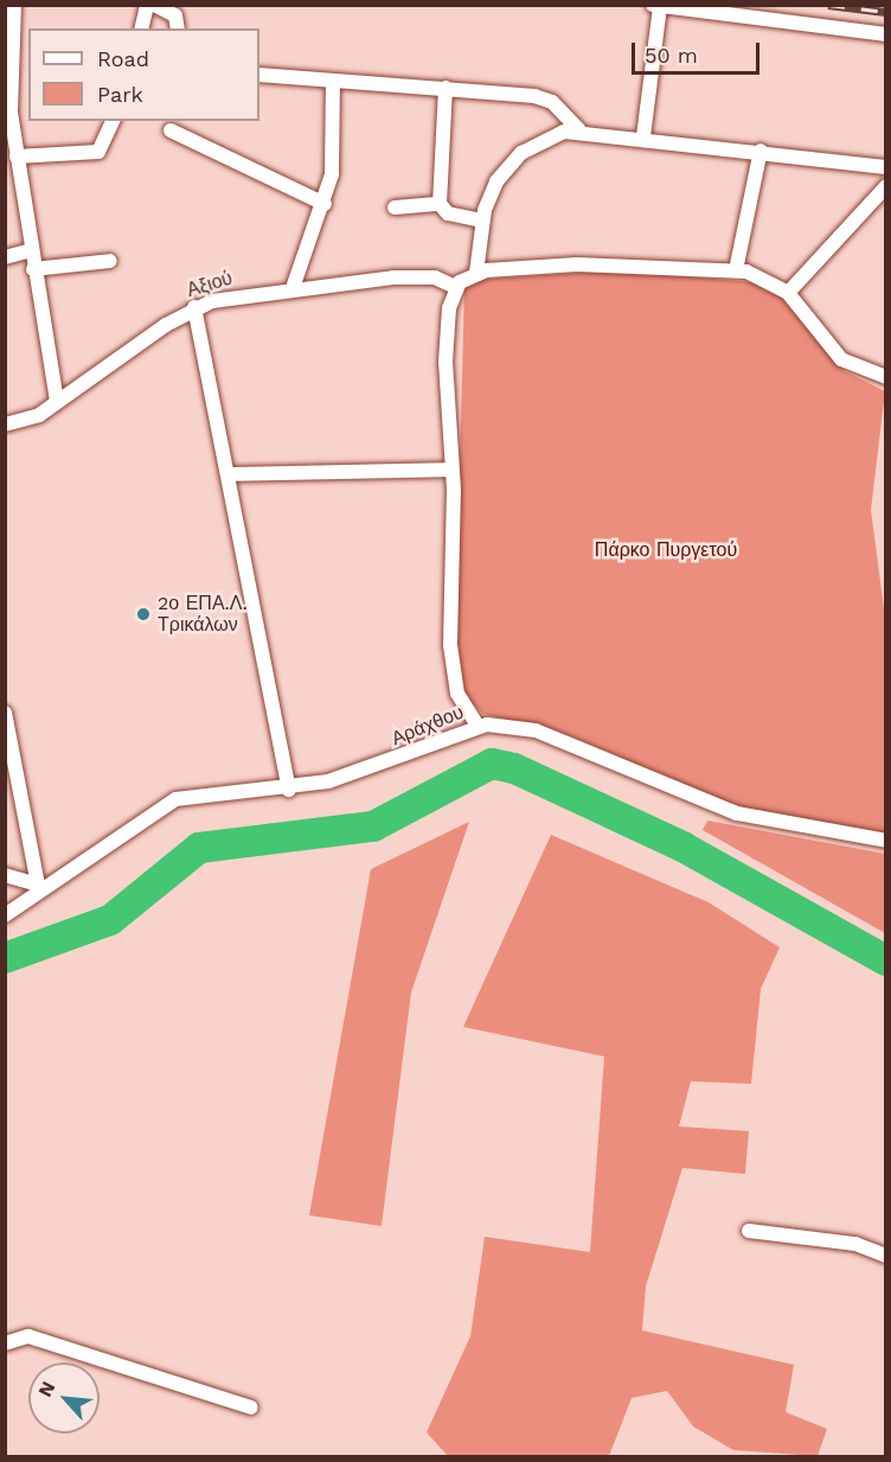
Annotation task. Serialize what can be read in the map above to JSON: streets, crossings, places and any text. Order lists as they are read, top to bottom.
{
  "streets": {
    "street": ["Αξιού", "Αράχθου"]
  },
  "parks": ["Πάρκο Πυργετού"],
  "places": ["2ο ΕΠΑ.Λ. Τρικάλων"],
  "legend": ["Road", "Park"],
  "scale_bar": "50 m",
  "north": "top left"
}
